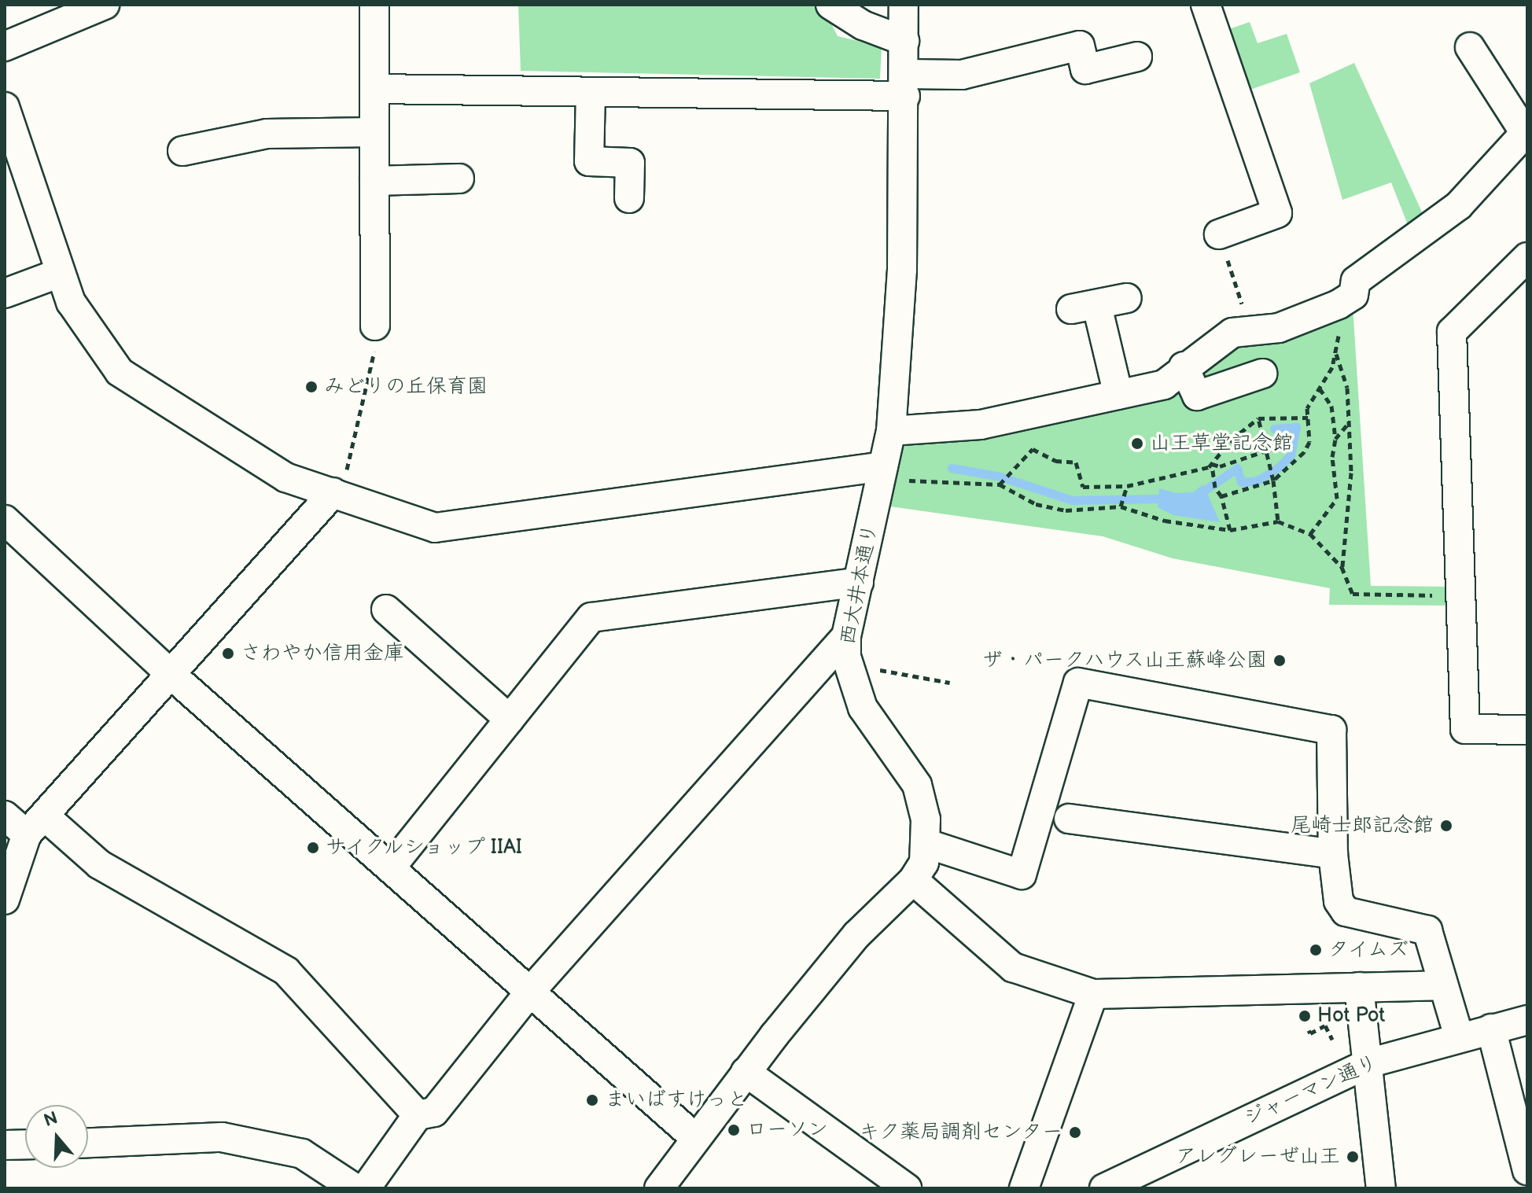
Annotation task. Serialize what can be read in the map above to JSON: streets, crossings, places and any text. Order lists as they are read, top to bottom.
{
  "streets": {
    "street": ["西大井本通り", "ジャーマン通り"]
  },
  "places": [
    "みどりの丘保育園",
    "山王草堂記念館",
    "さわやか信用金庫",
    "ザ・パークハウス山王蘇峰公園",
    "尾崎士郎記念館",
    "サイクルショップ IIAI",
    "タイムズ",
    "Hot Pot",
    "まいばすけっと",
    "ローソン",
    "キク薬局調剤センター",
    "アレグレーぜ山王"
  ],
  "north": "top"
}
